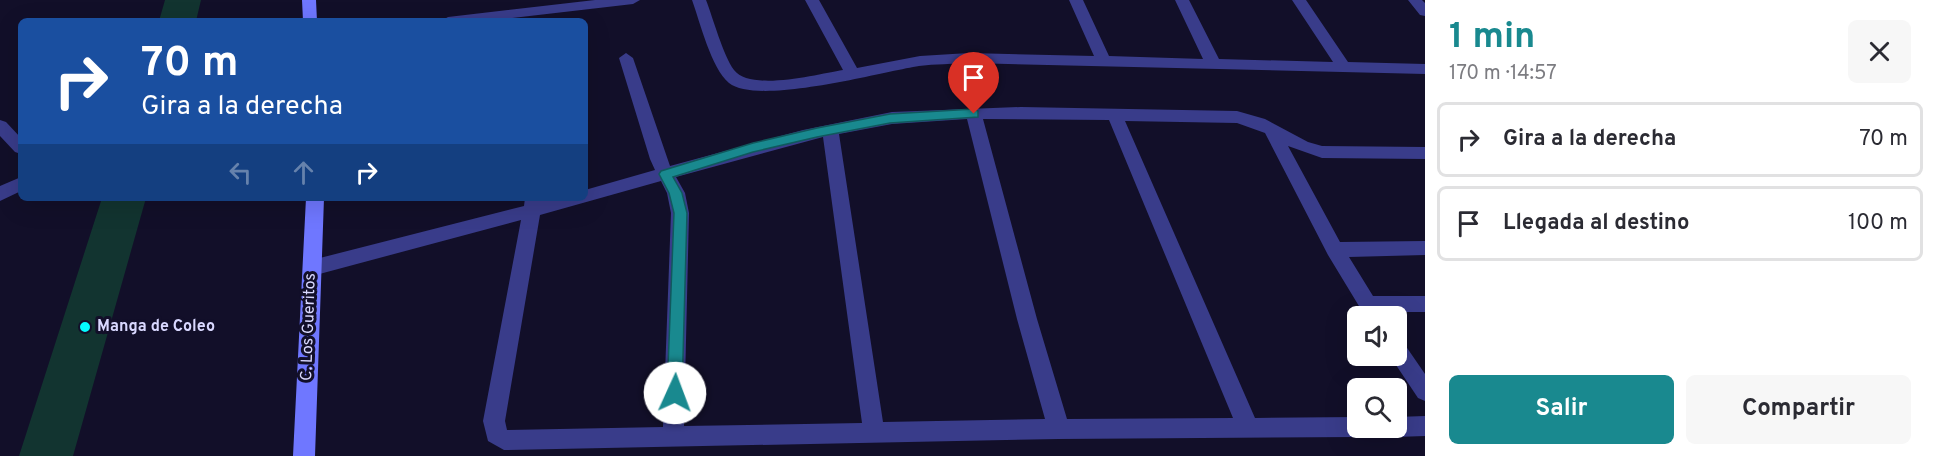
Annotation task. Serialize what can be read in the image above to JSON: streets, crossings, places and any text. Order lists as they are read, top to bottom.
{
  "streets": {
    "street": ["C. Los Gueritos"]
  },
  "places": ["Manga de Coleo"],
  "page": {
    "heading": ["1 min", "170 m · 14:57"],
    "turn": ["70 m", "Gira a la derecha"],
    "list": [
      {
        "name": "Gira a la derecha",
        "value": "70 m"
      },
      {
        "name": "Llegada al destino",
        "value": "100 m"
      }
    ],
    "buttons": ["Salir", "Compartir"]
  }
}
